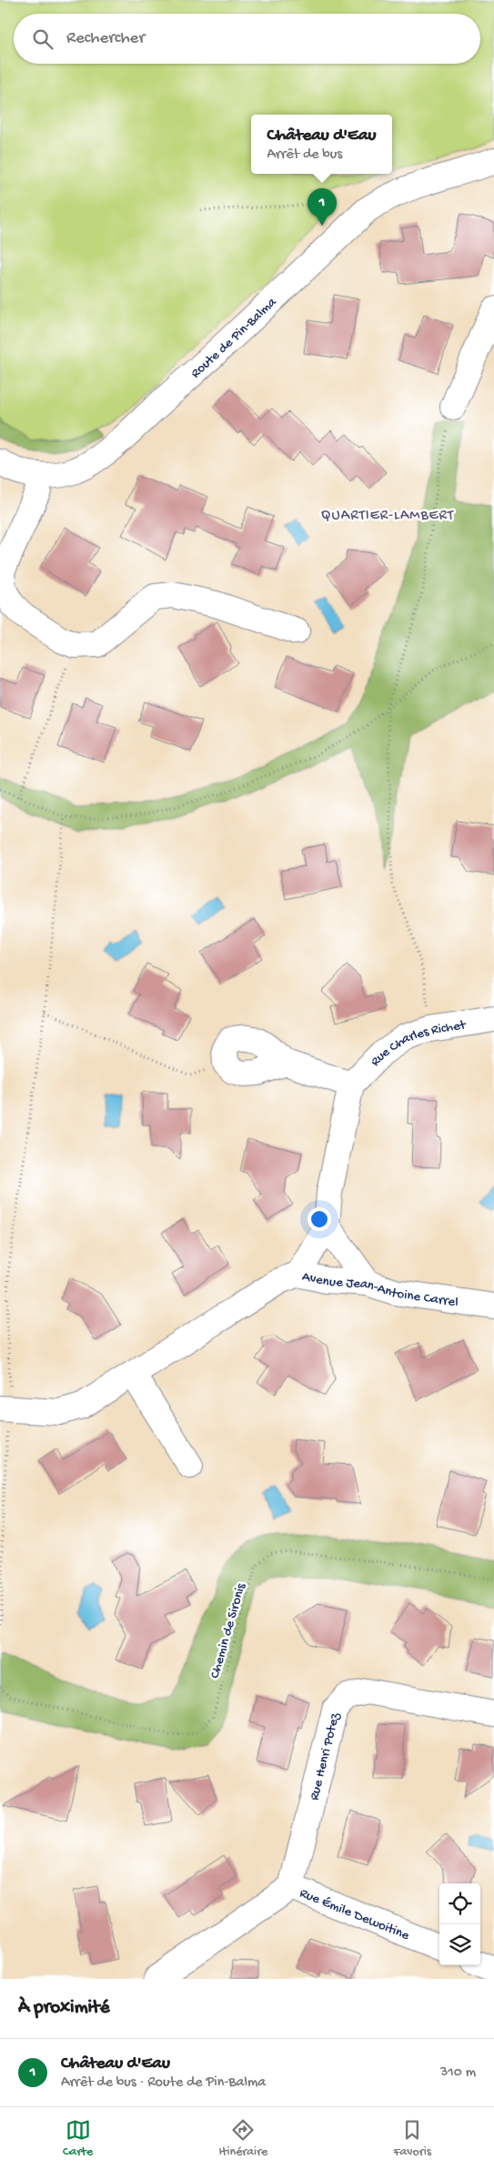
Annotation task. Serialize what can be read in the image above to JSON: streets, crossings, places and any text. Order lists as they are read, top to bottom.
{
  "streets": {
    "street": [
      "Route de Pin-Balma",
      "Rue Charles Richet",
      "Avenue Jean-Antoine Carrel",
      "Rue Henri Potez",
      "Rue Émile Dewoitine"
    ],
    "path": ["Chemin de Sironis"]
  },
  "crossings": [
    ["Rue Henri Potez", "Rue Émile Dewoitine"]
  ],
  "districts": ["QUARTIER-LAMBERT"],
  "page": {
    "search": "Rechercher",
    "popup": ["Château d'Eau", "Arrêt de bus"],
    "pins": "1",
    "heading": "À proximité",
    "list": [
      {
        "mark": "1",
        "name": "Château d'Eau",
        "note": "Arrêt de bus · Route de Pin-Balma",
        "value": "310 m"
      }
    ],
    "nav": ["Carte", "Itinéraire", "Favoris"]
  }
}
